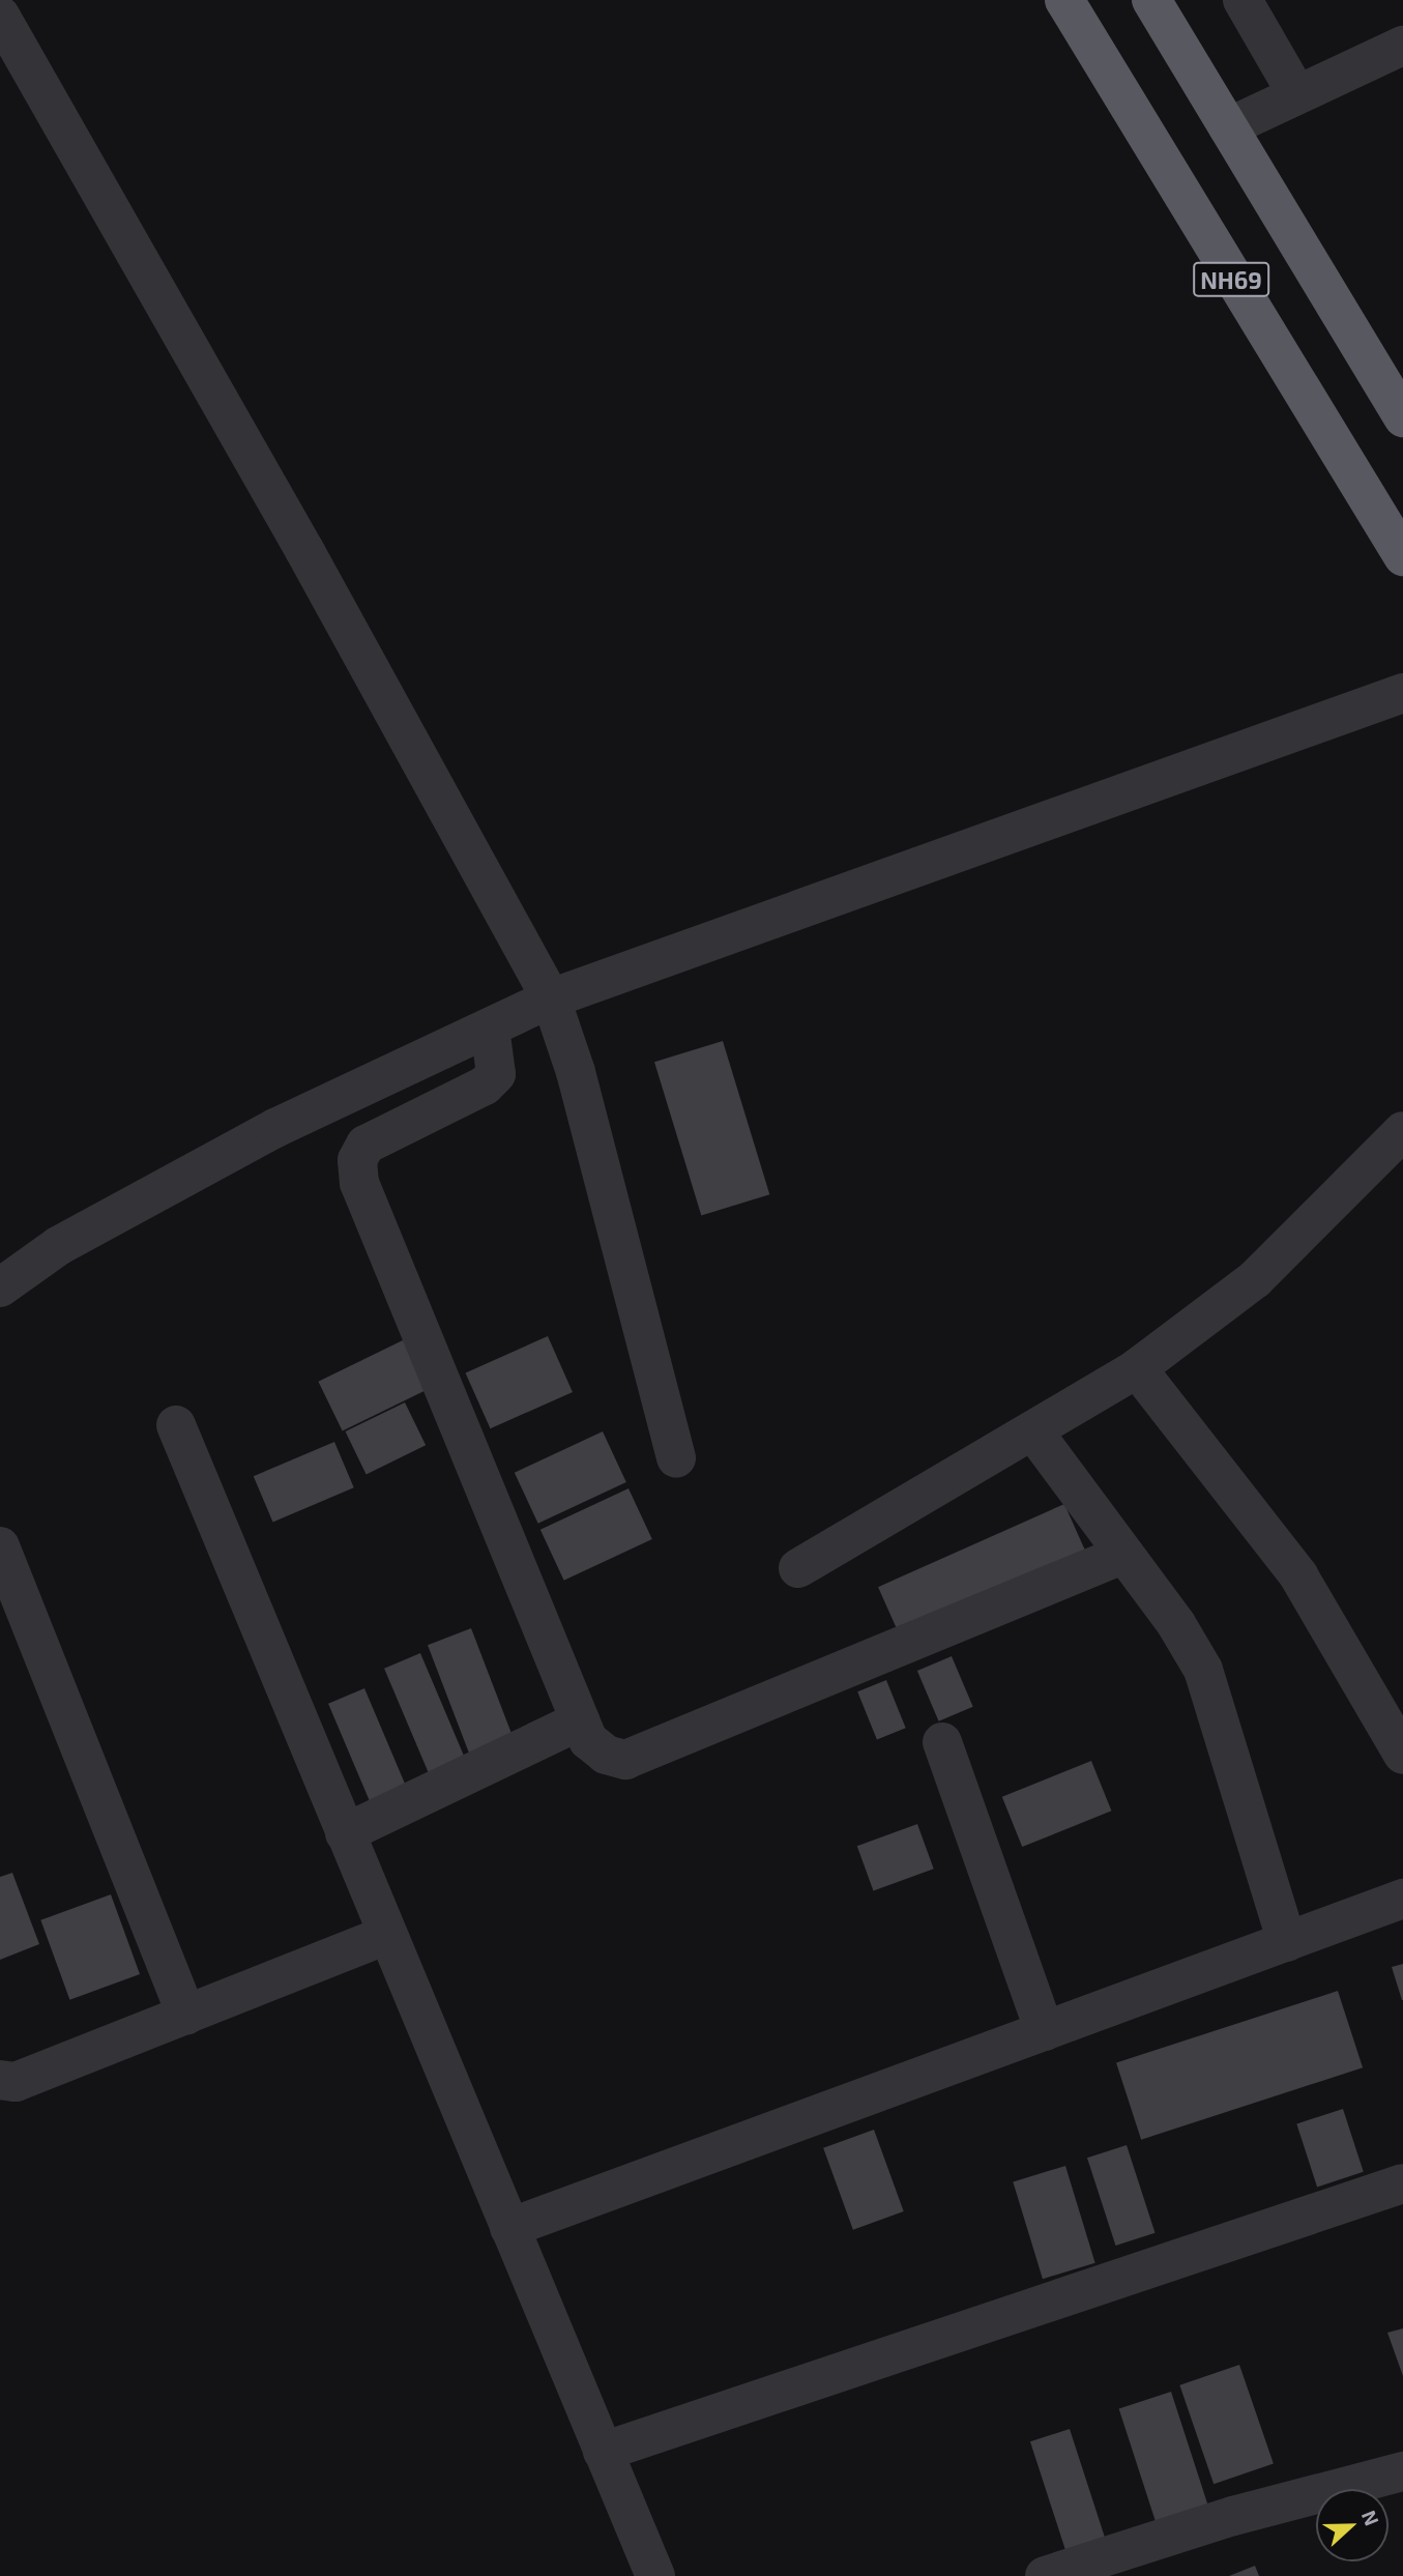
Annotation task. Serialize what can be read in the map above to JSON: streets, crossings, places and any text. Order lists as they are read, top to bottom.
{
  "streets": {
    "highway": ["NH69"]
  },
  "north": "right"
}
